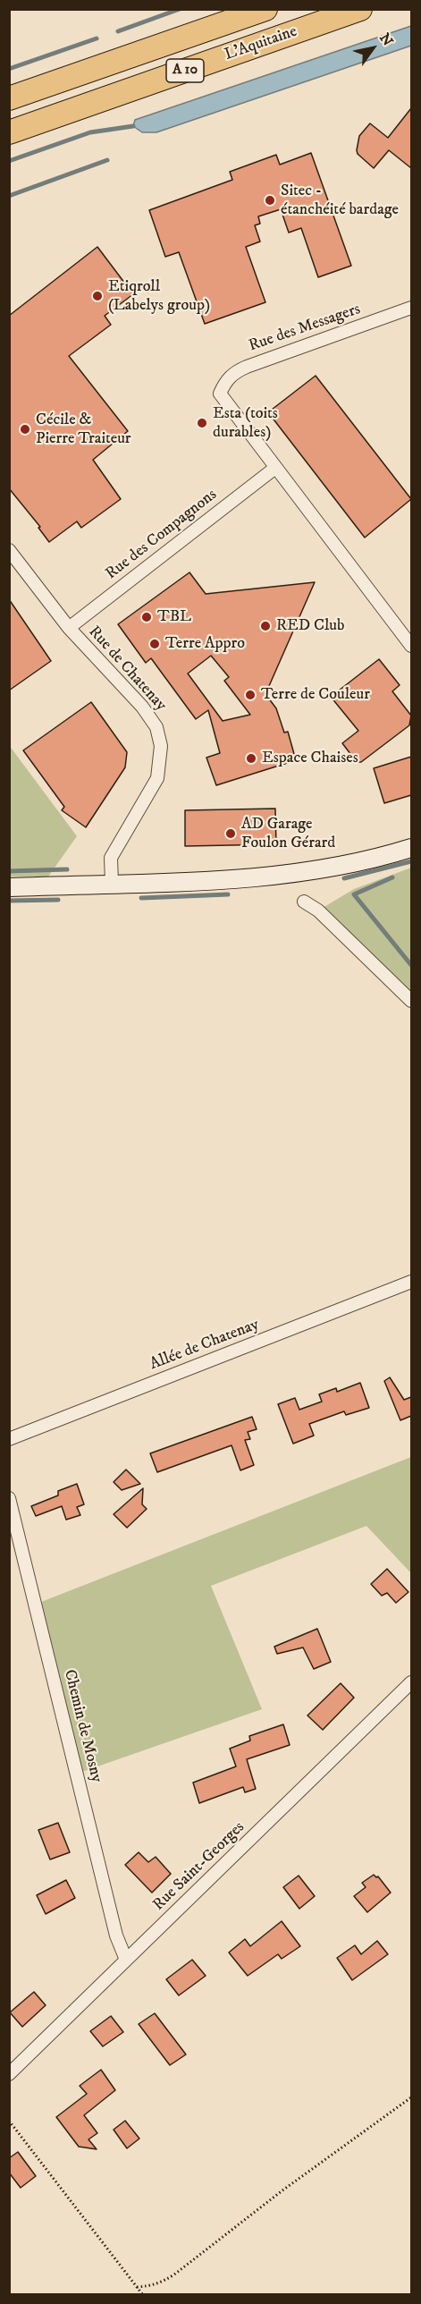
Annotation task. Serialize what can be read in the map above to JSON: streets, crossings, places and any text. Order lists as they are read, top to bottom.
{
  "streets": {
    "highway": ["L'Aquitaine", "A 10"],
    "street": [
      "Rue des Messagers",
      "Rue des Compagnons",
      "Rue de Chatenay",
      "Allée de Chatenay",
      "Chemin de Mosny",
      "Rue Saint-Georges"
    ]
  },
  "crossings": [
    ["Rue des Messagers", "Rue des Compagnons"],
    ["Rue des Compagnons", "Rue de Chatenay"],
    ["Chemin de Mosny", "Rue Saint-Georges"]
  ],
  "places": [
    "Sitec - étanchéité bardage",
    "Etiqroll (Labelys group)",
    "Esta (toits durables)",
    "Cécile & Pierre Traiteur",
    "TBL",
    "RED Club",
    "Terre Appro",
    "Terre de Couleur",
    "Espace Chaises",
    "AD Garage Foulon Gérard"
  ],
  "north": "top right"
}
